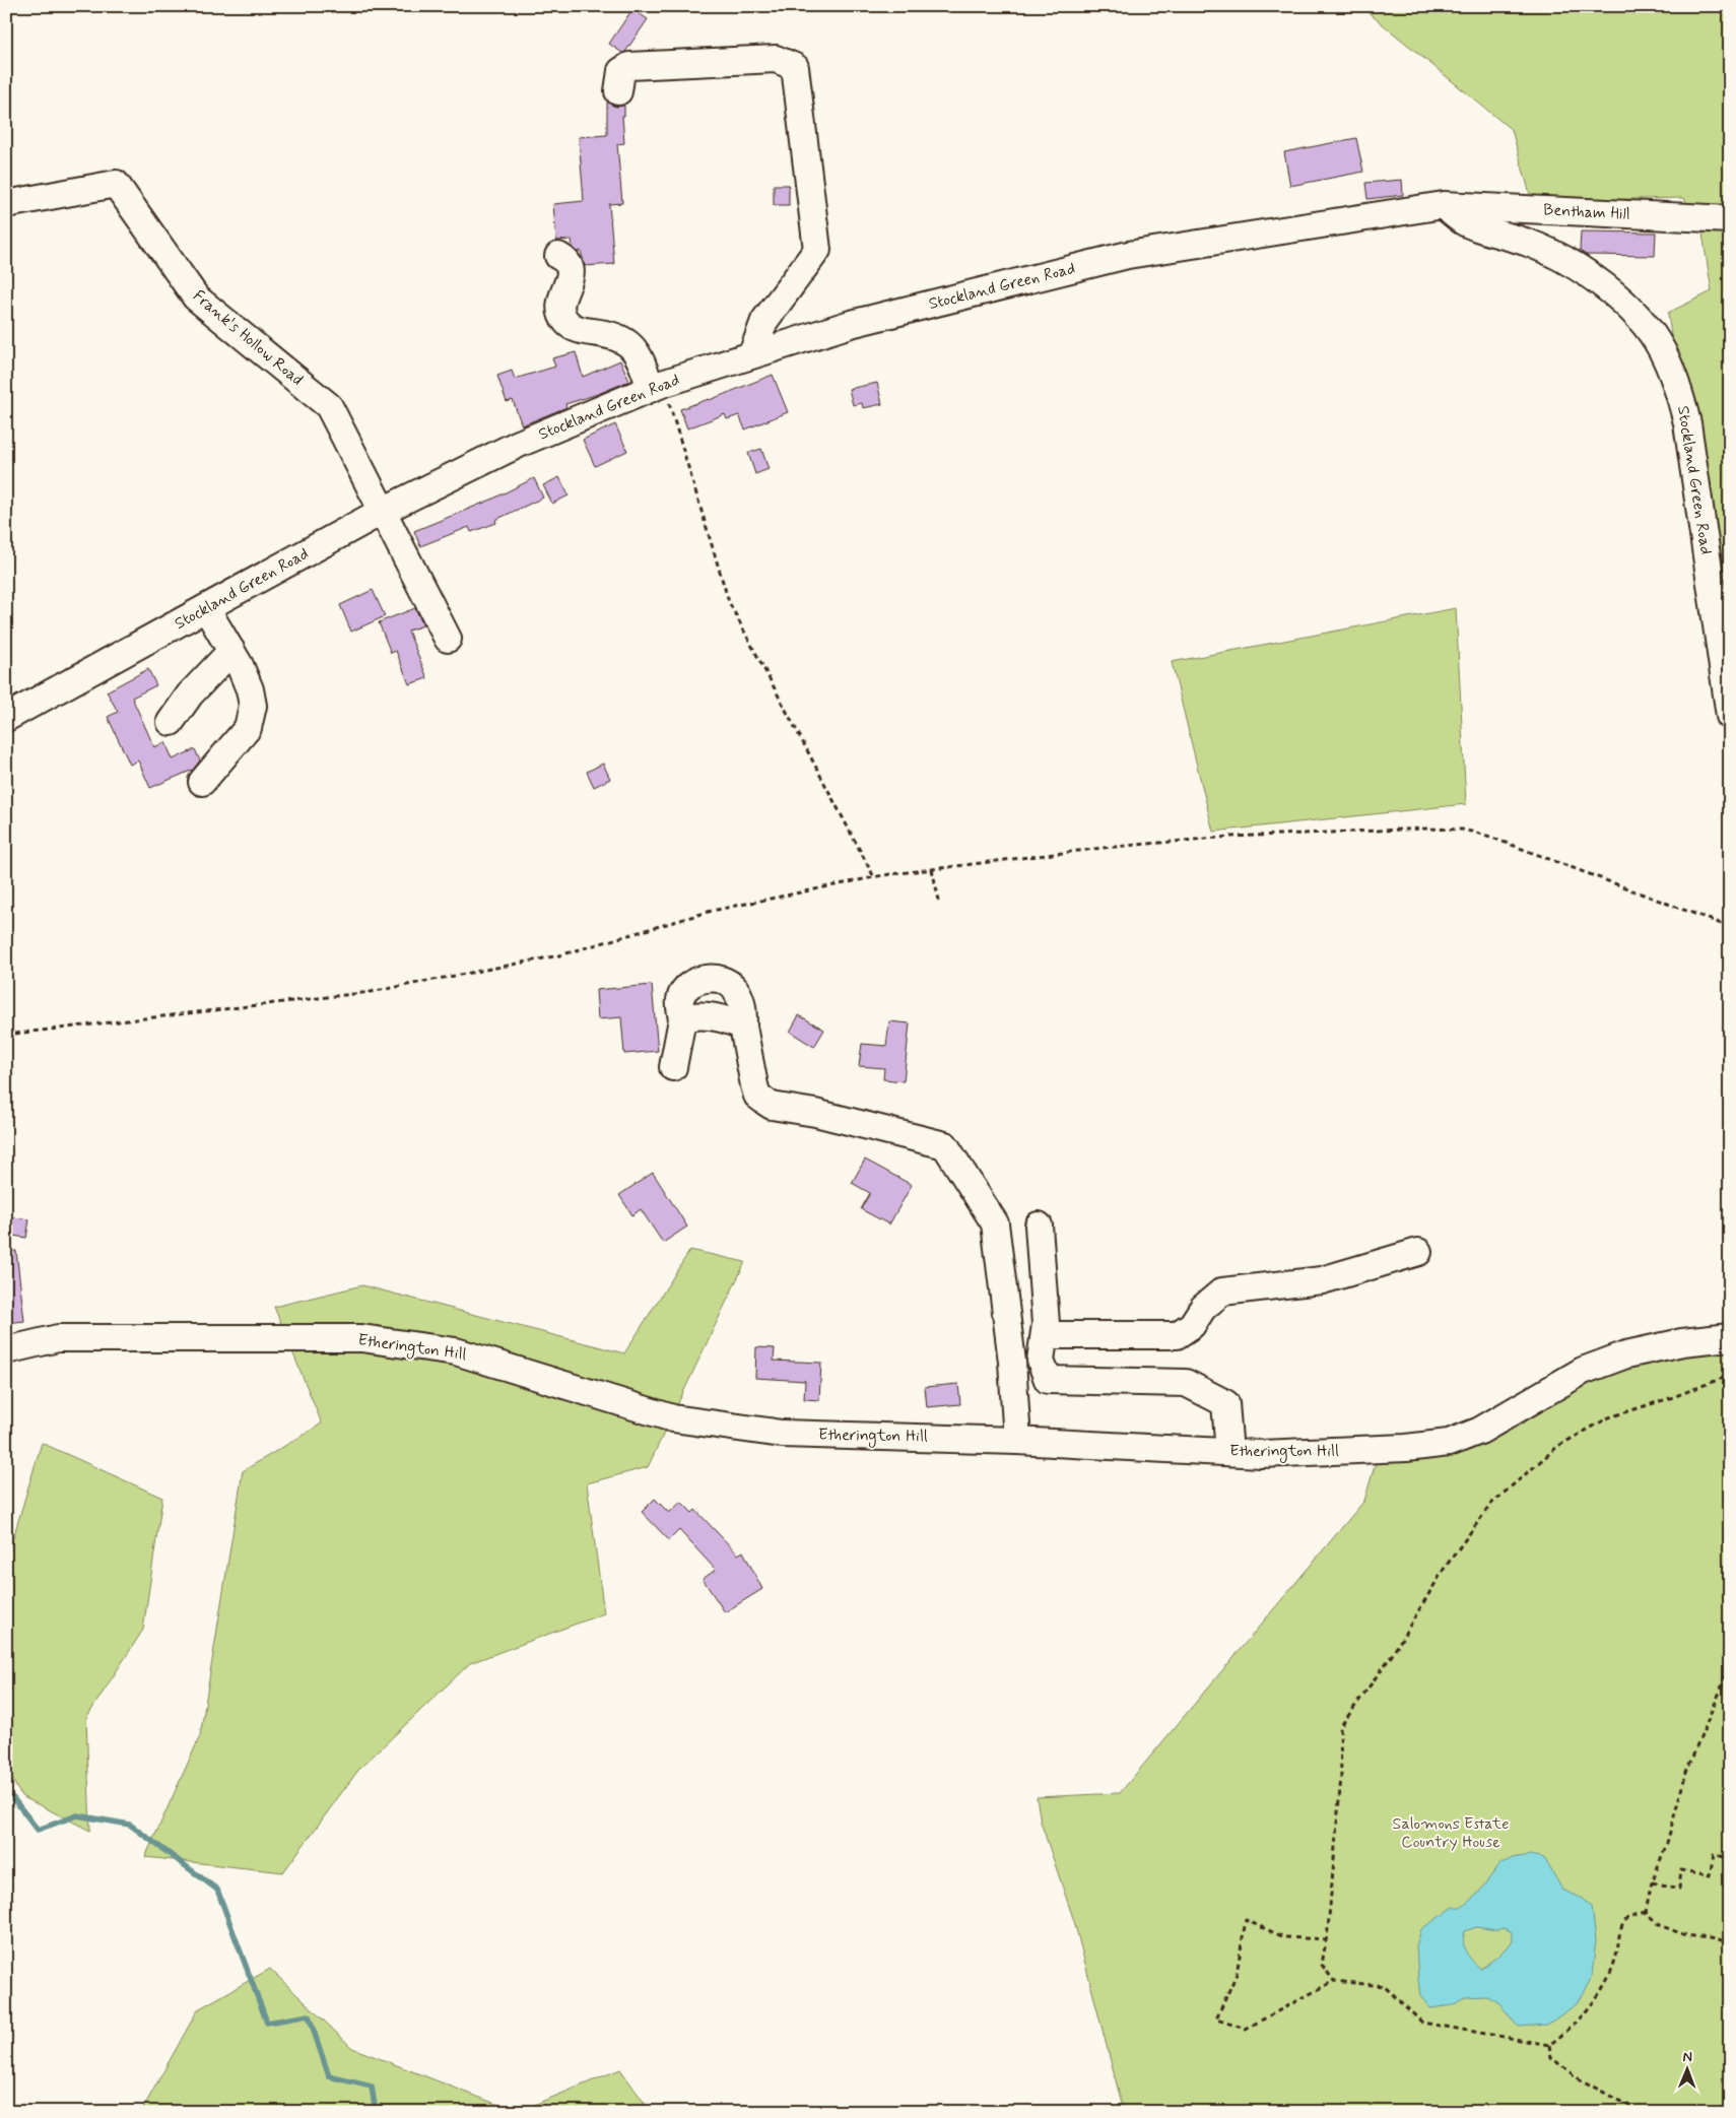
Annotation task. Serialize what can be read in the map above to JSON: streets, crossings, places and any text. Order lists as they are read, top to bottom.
{
  "streets": {
    "street": [
      "Bentham Hill",
      "Stockland Green Road",
      "Frank's Hollow Road",
      "Etherington Hill"
    ]
  },
  "crossings": [
    ["Bentham Hill", "Stockland Green Road"],
    ["Stockland Green Road", "Frank's Hollow Road"]
  ],
  "parks": ["Salomons Estate Country House"],
  "north": "top"
}
